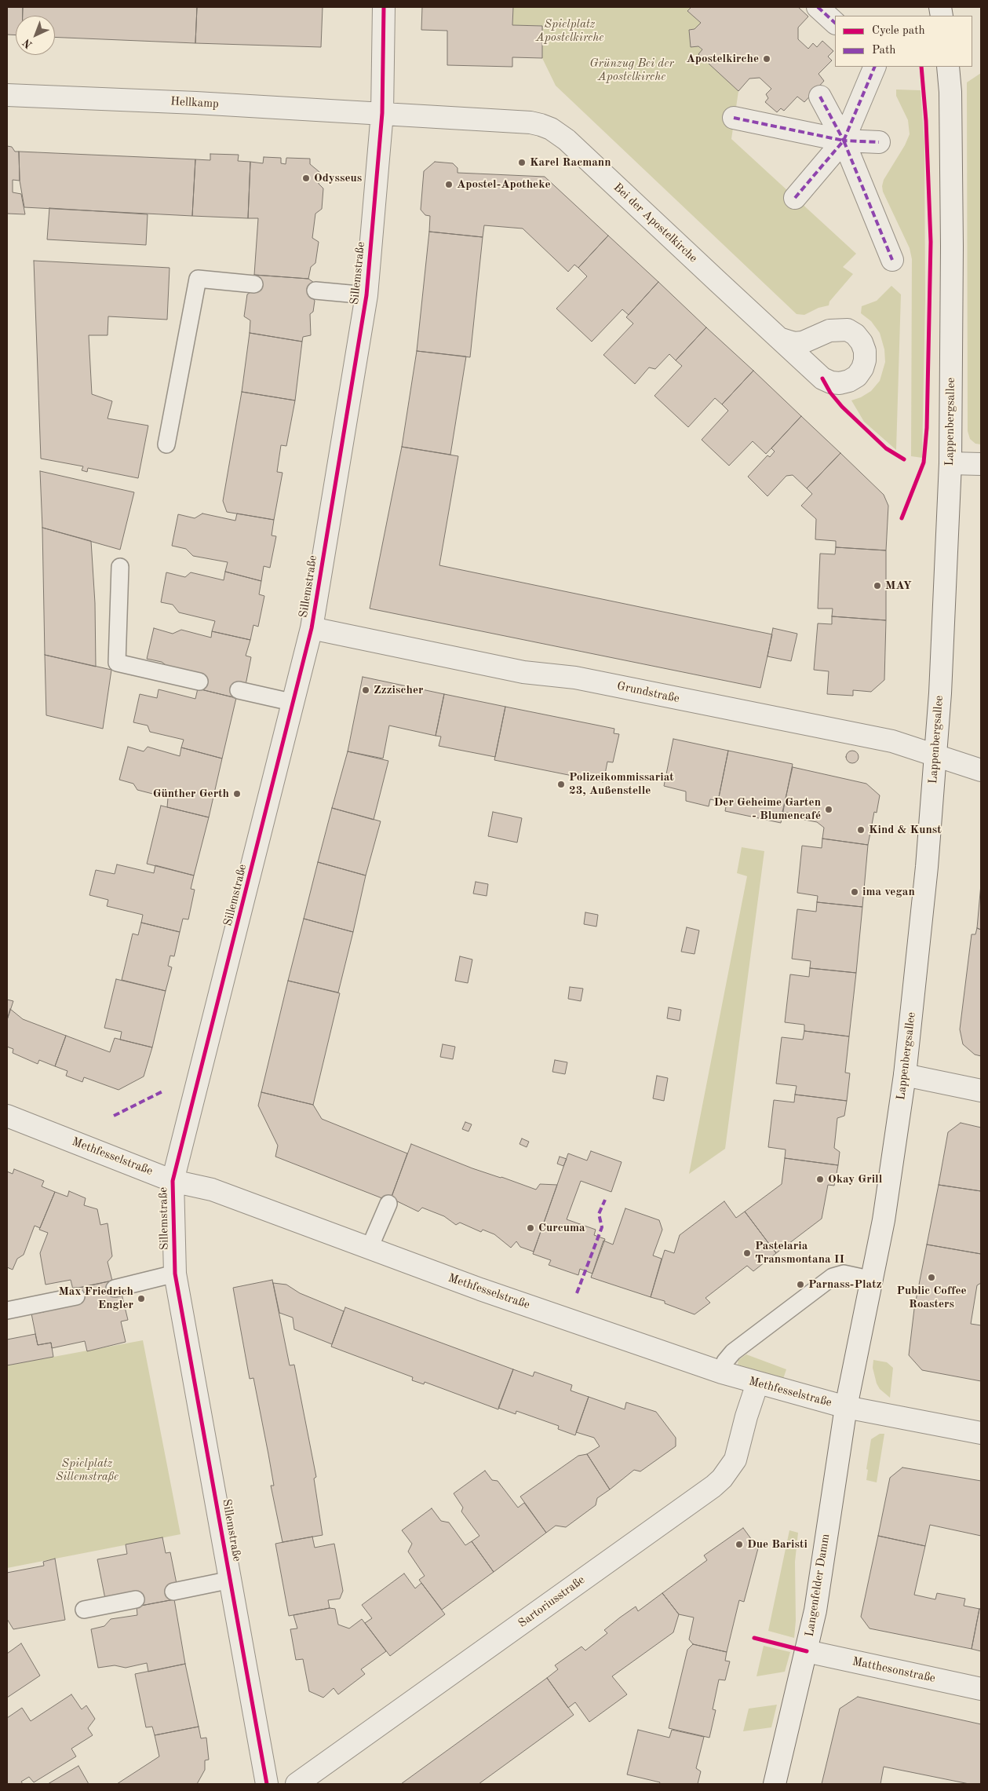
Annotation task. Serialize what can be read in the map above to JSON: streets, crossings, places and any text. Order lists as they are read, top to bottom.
{
  "streets": {
    "street": [
      "Hellkamp",
      "Bei der Apostelkirche",
      "Sillemstraße",
      "Lappenbergsallee",
      "Grundstraße",
      "Methfesselstraße",
      "Langenfelder Damm",
      "Sartoriusstraße",
      "Matthesonstraße"
    ]
  },
  "crossings": [
    ["Hellkamp", "Bei der Apostelkirche"],
    ["Hellkamp", "Sillemstraße"],
    ["Bei der Apostelkirche", "Sillemstraße"],
    ["Sillemstraße", "Grundstraße"],
    ["Sillemstraße", "Methfesselstraße"],
    ["Lappenbergsallee", "Grundstraße"],
    ["Lappenbergsallee", "Methfesselstraße"],
    ["Lappenbergsallee", "Langenfelder Damm"],
    ["Methfesselstraße", "Langenfelder Damm"],
    ["Methfesselstraße", "Sartoriusstraße"],
    ["Langenfelder Damm", "Matthesonstraße"]
  ],
  "parks": ["Spielplatz Apostelkirche", "Grünzug Bei der Apostelkirche", "Spielplatz Sillemstraße"],
  "places": [
    "Apostelkirche",
    "Karel Racmann",
    "Odysseus",
    "Apostel-Apotheke",
    "MAY",
    "Zzzischer",
    "Polizeikommissariat 23, Außenstelle",
    "Günther Gerth",
    "Der Geheime Garten - Blumencafé",
    "Kind & Kunst",
    "ima vegan",
    "Okay Grill",
    "Curcuma",
    "Pastelaria Transmontana II",
    "Public Coffee Roasters",
    "Parnass-Platz",
    "Max Friedrich Engler",
    "Due Baristi"
  ],
  "legend": ["Cycle path", "Path"],
  "north": "bottom left"
}
